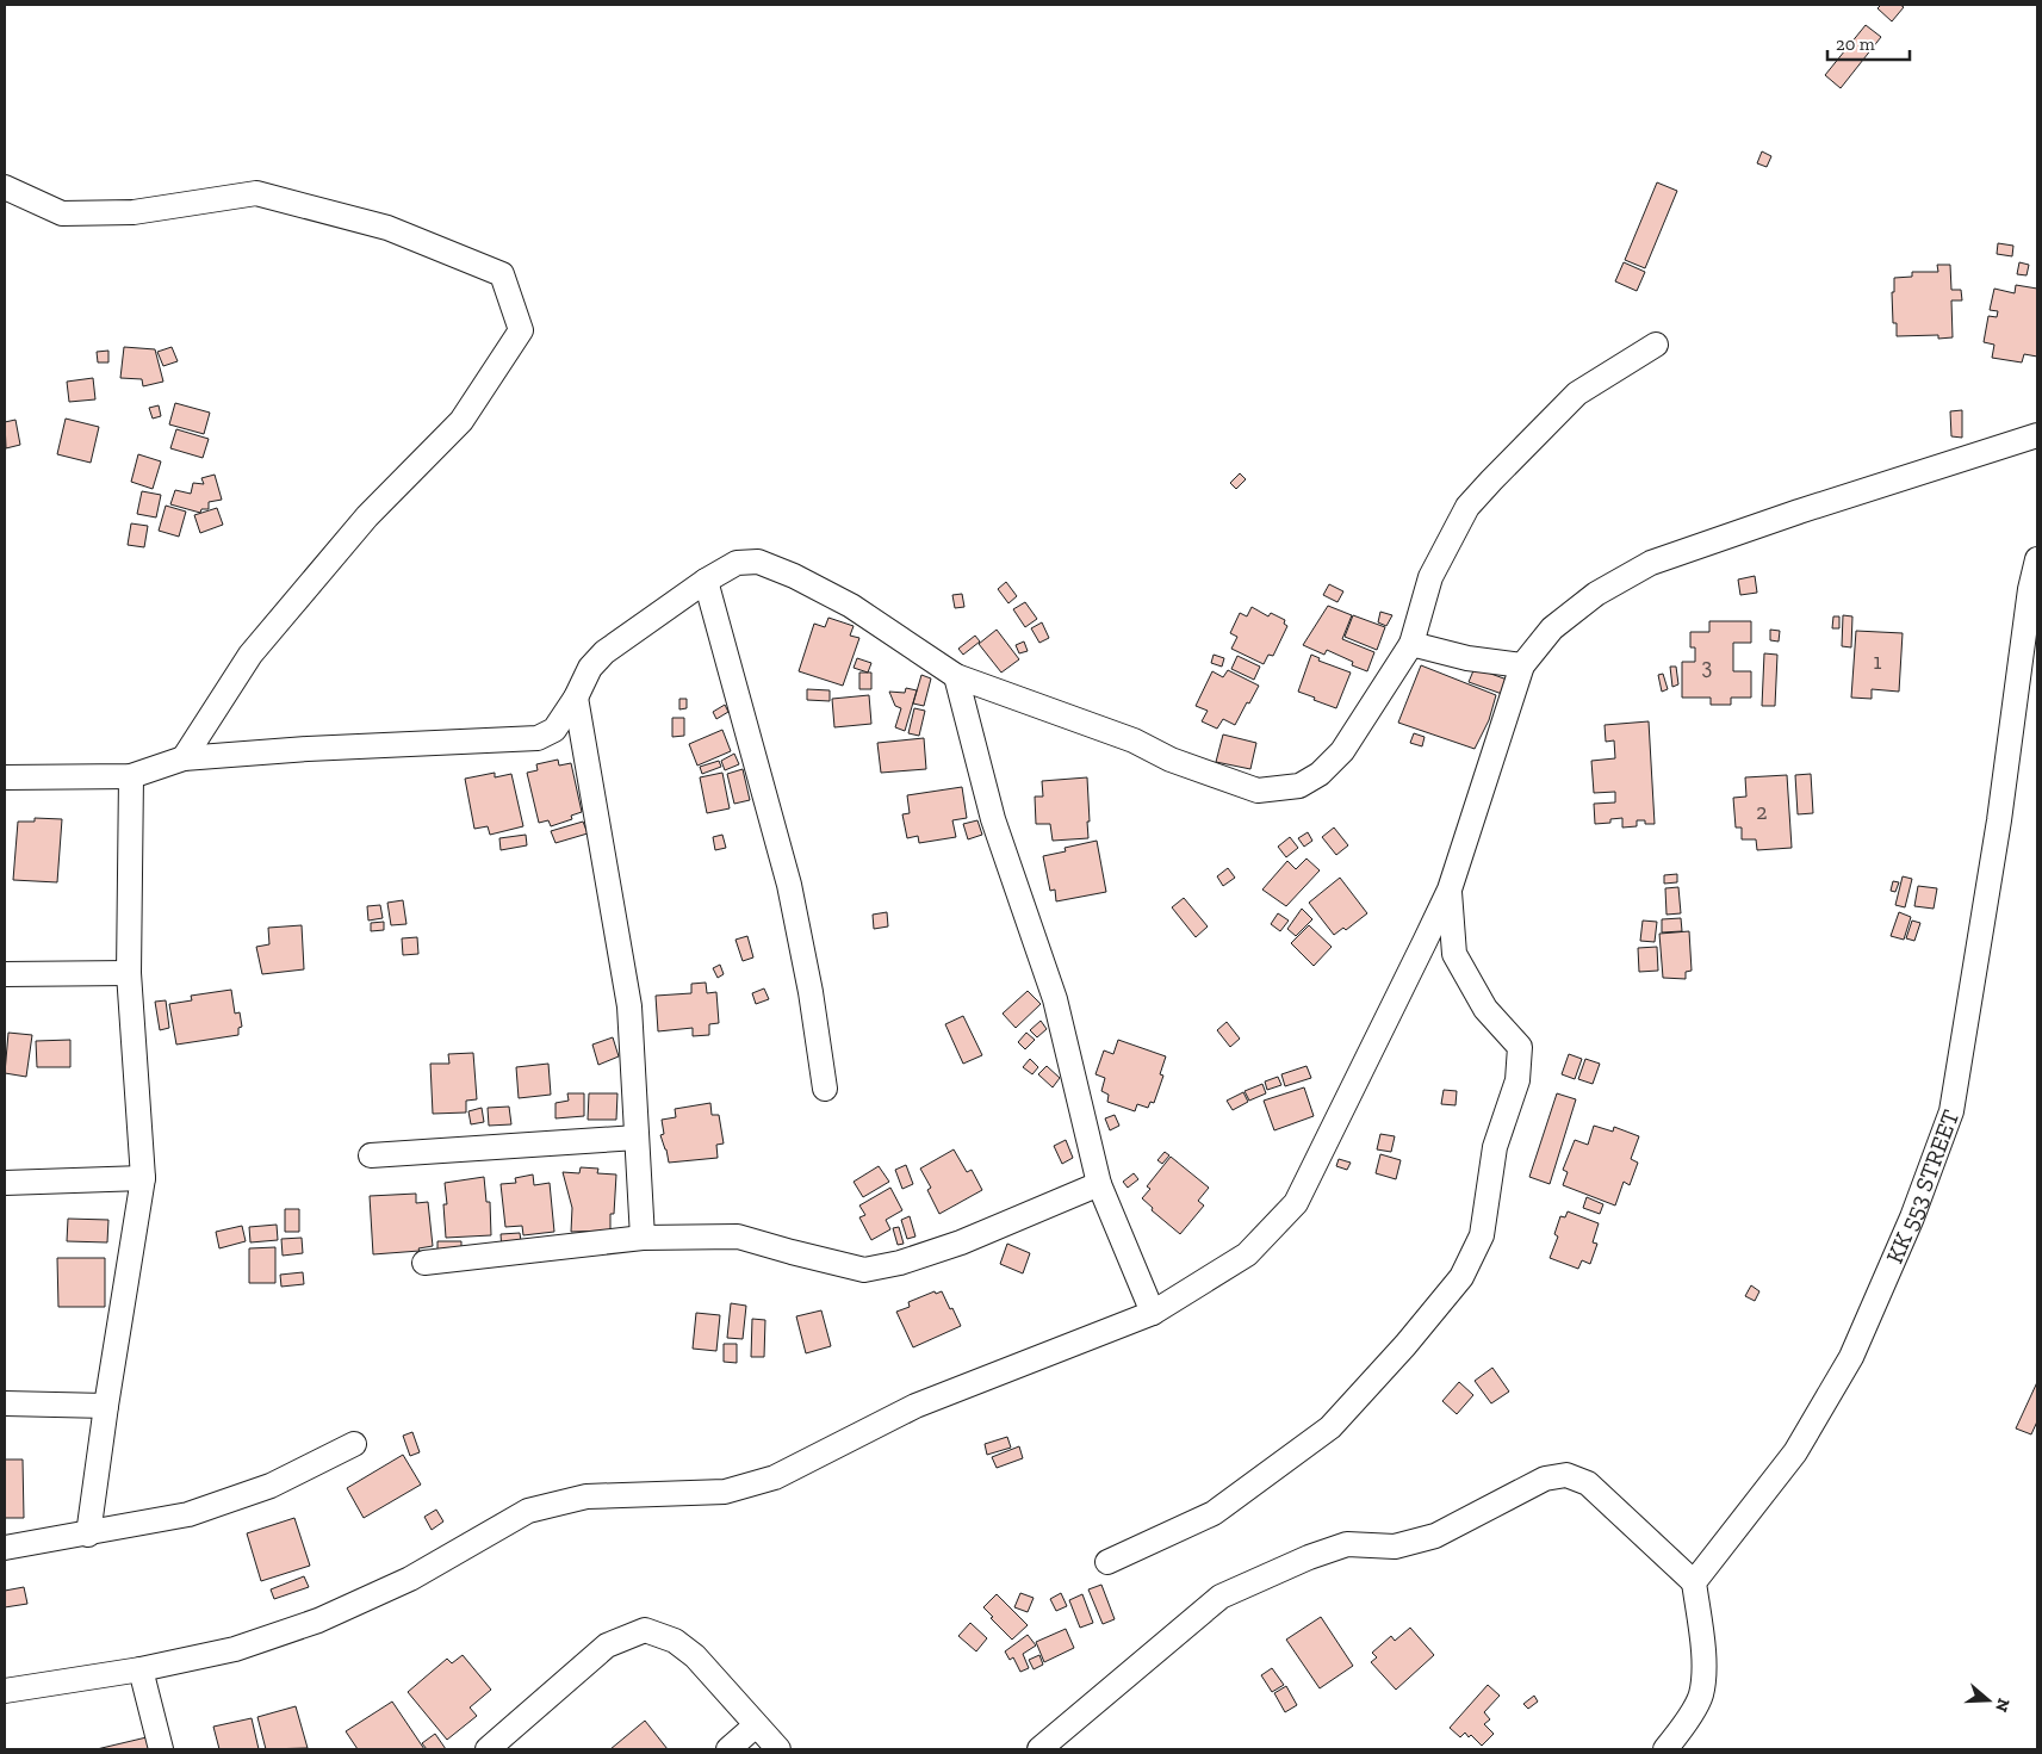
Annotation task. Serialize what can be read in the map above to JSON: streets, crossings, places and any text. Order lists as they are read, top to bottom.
{
  "streets": {
    "street": ["KK 553 STREET"]
  },
  "house_numbers": ["1", "3", "2"],
  "scale_bar": "20 m",
  "north": "right"
}
